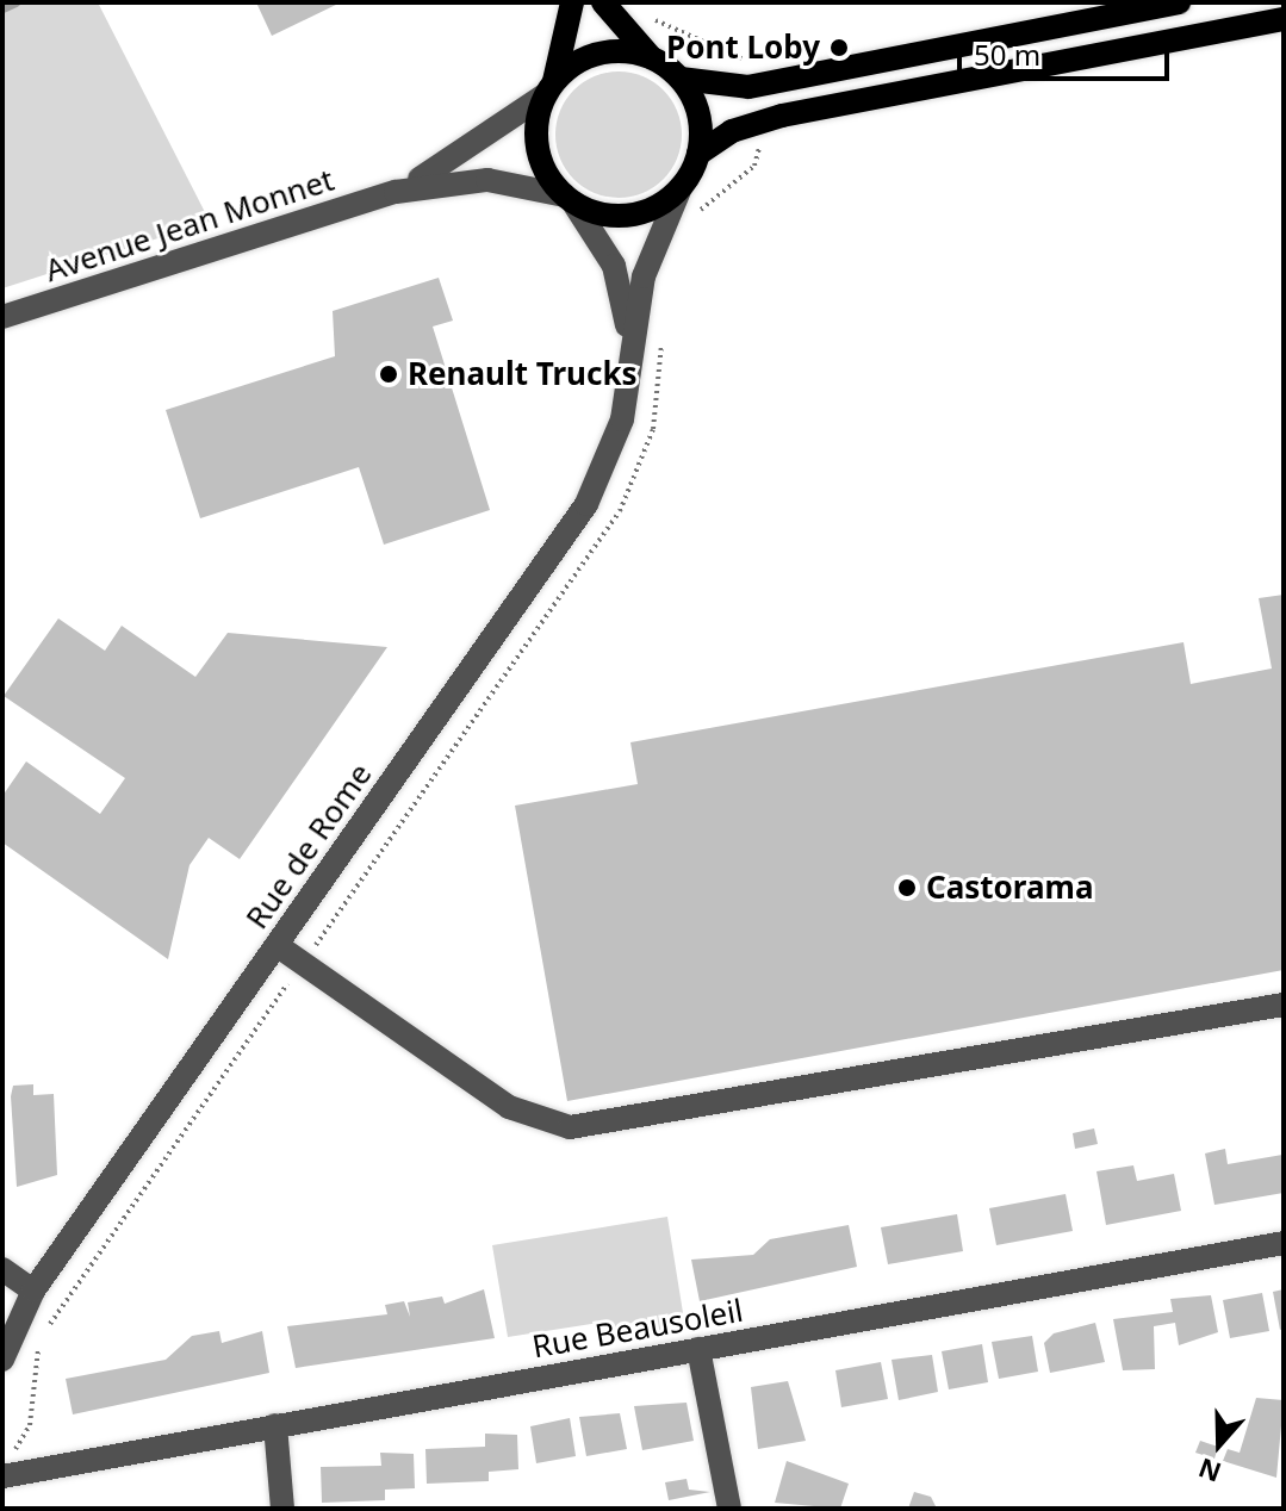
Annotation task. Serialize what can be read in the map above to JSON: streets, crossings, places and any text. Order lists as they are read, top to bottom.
{
  "streets": {
    "street": ["Avenue Jean Monnet", "Rue de Rome", "Rue Beausoleil"]
  },
  "crossings": [
    ["Avenue Jean Monnet", "Rue de Rome"]
  ],
  "places": ["Pont Loby", "Renault Trucks", "Castorama"],
  "scale_bar": "50 m",
  "north": "bottom"
}
